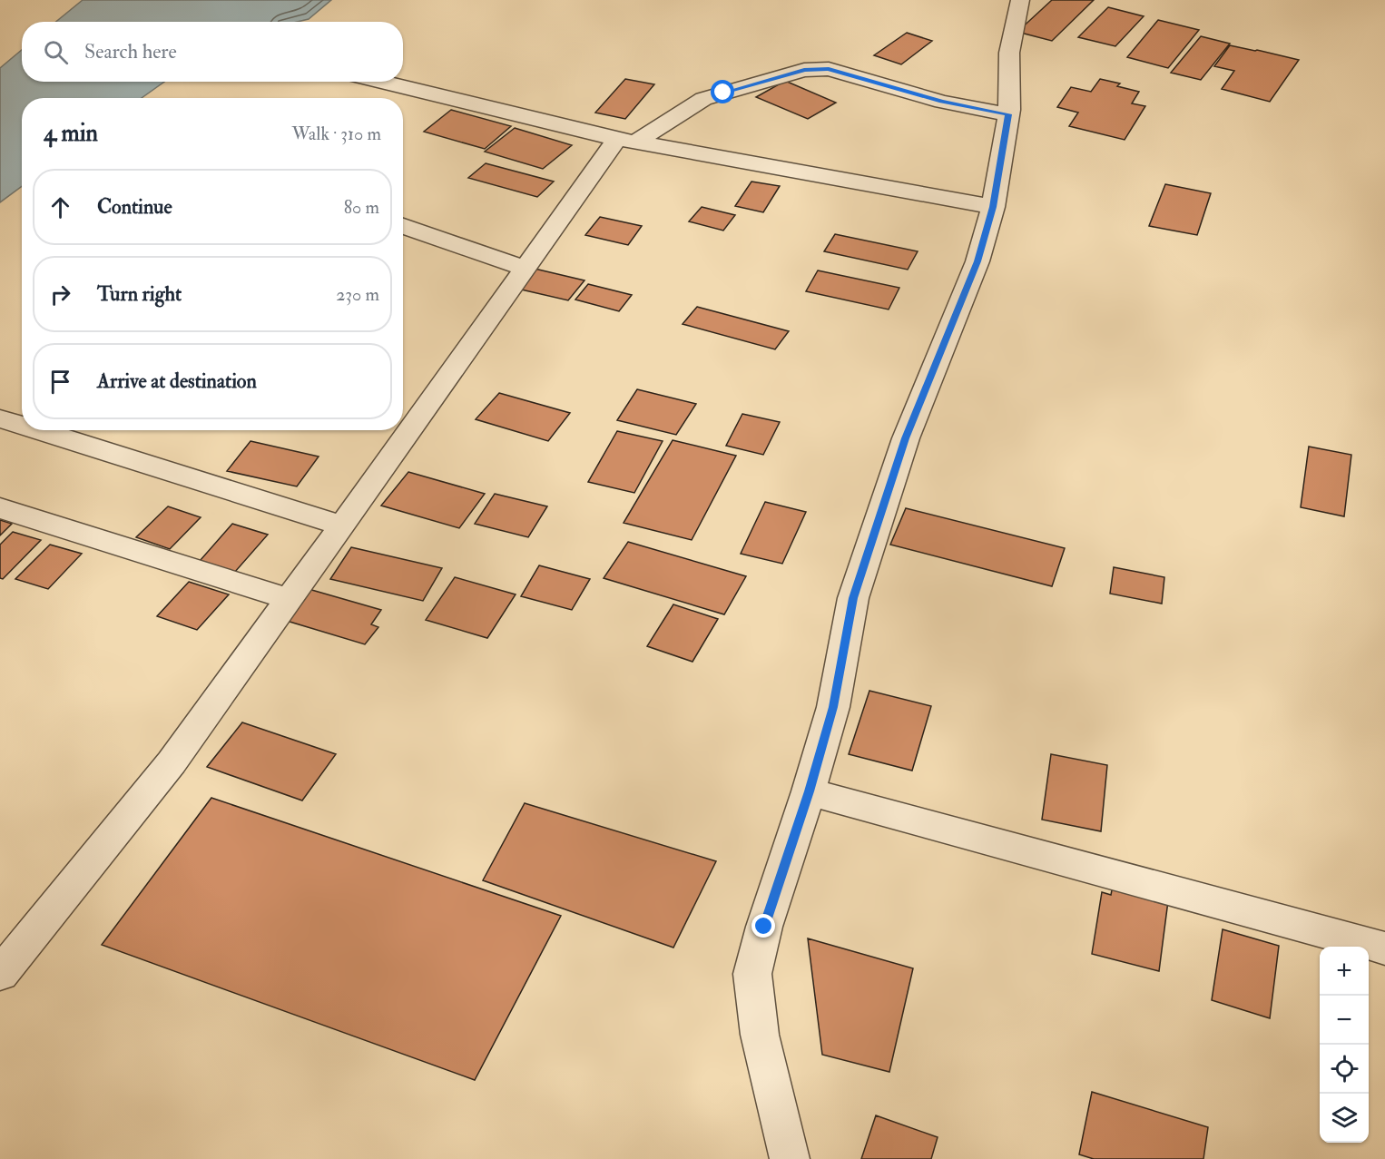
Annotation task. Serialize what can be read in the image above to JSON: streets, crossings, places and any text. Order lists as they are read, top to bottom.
{
  "page": {
    "search": "Search here",
    "heading": ["4 min", "Walk · 310 m"],
    "list": [
      ["Continue", "80 m"],
      ["Turn right", "230 m"],
      "Arrive at destination"
    ],
    "map_buttons": ["+", "−"]
  }
}
